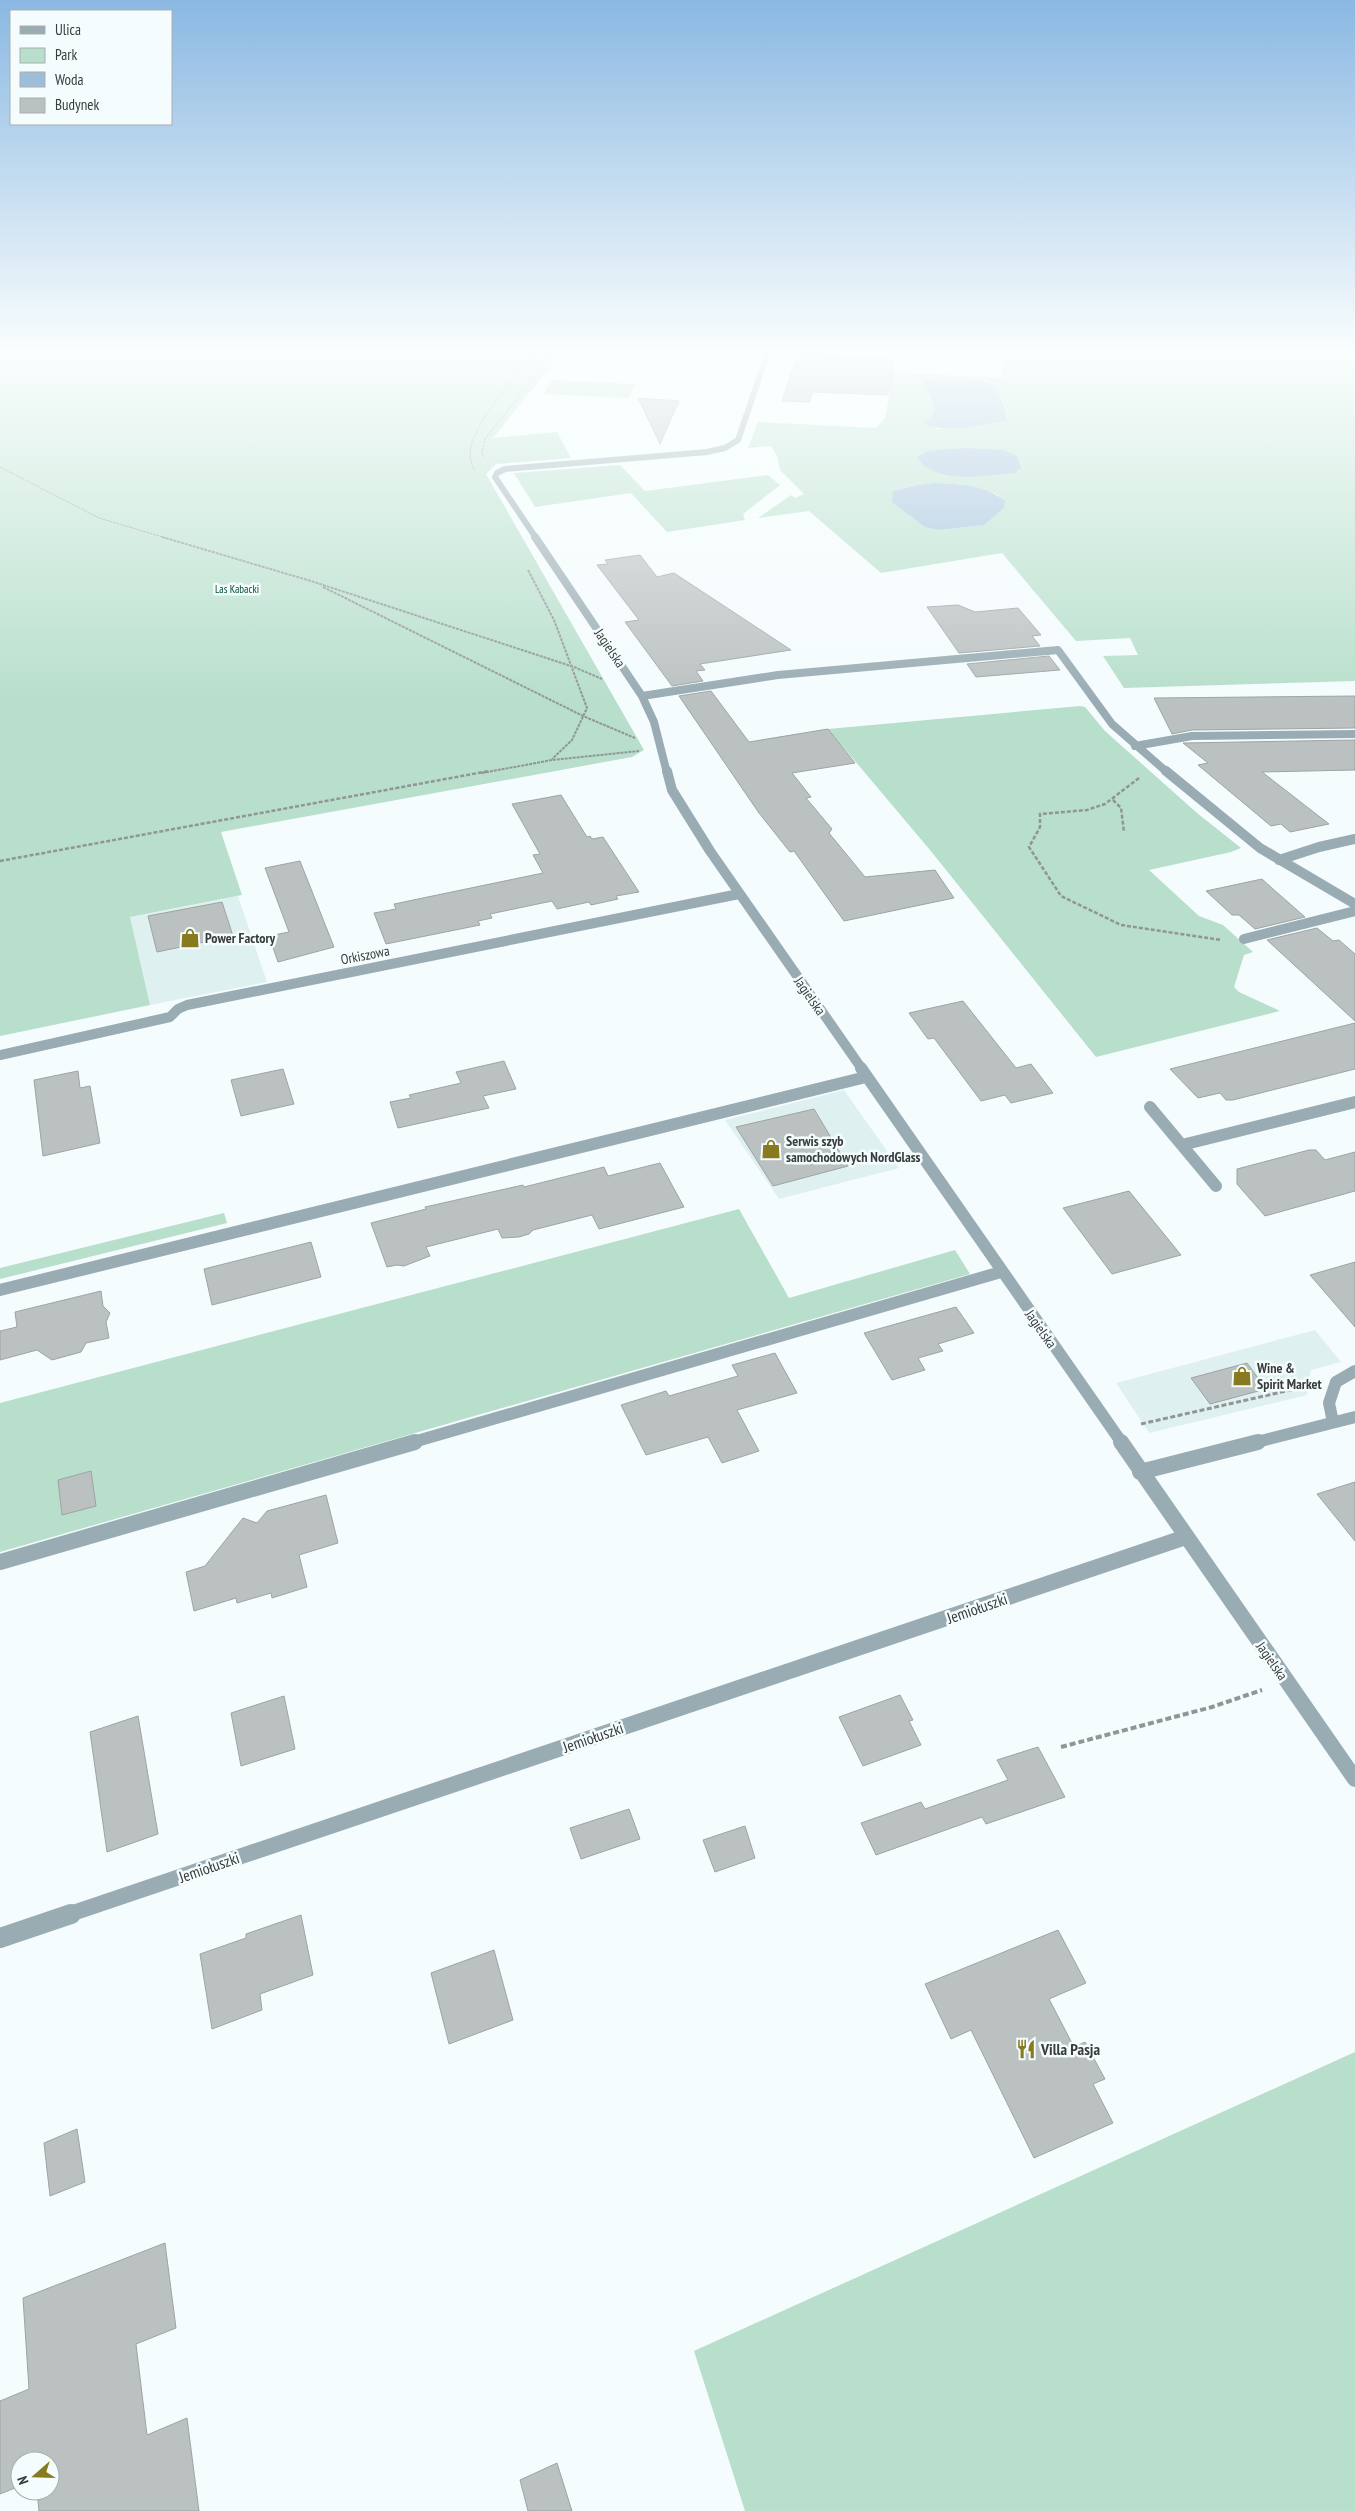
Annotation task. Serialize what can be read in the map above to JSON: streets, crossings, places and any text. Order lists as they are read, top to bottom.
{
  "streets": {
    "street": ["Jagielska", "Orkiszowa", "Jemiołuszki"]
  },
  "crossings": [
    ["Jagielska", "Orkiszowa"],
    ["Jagielska", "Jemiołuszki"]
  ],
  "parks": ["Las Kabacki"],
  "places": {
    "shop": ["Power Factory", "Serwis szyb samochodowych NordGlass", "Wine & Spirit Market"],
    "restaurant": ["Villa Pasja"]
  },
  "legend": [
    "Ulica",
    "Park",
    "Woda",
    "Budynek"
  ],
  "north": "left"
}
